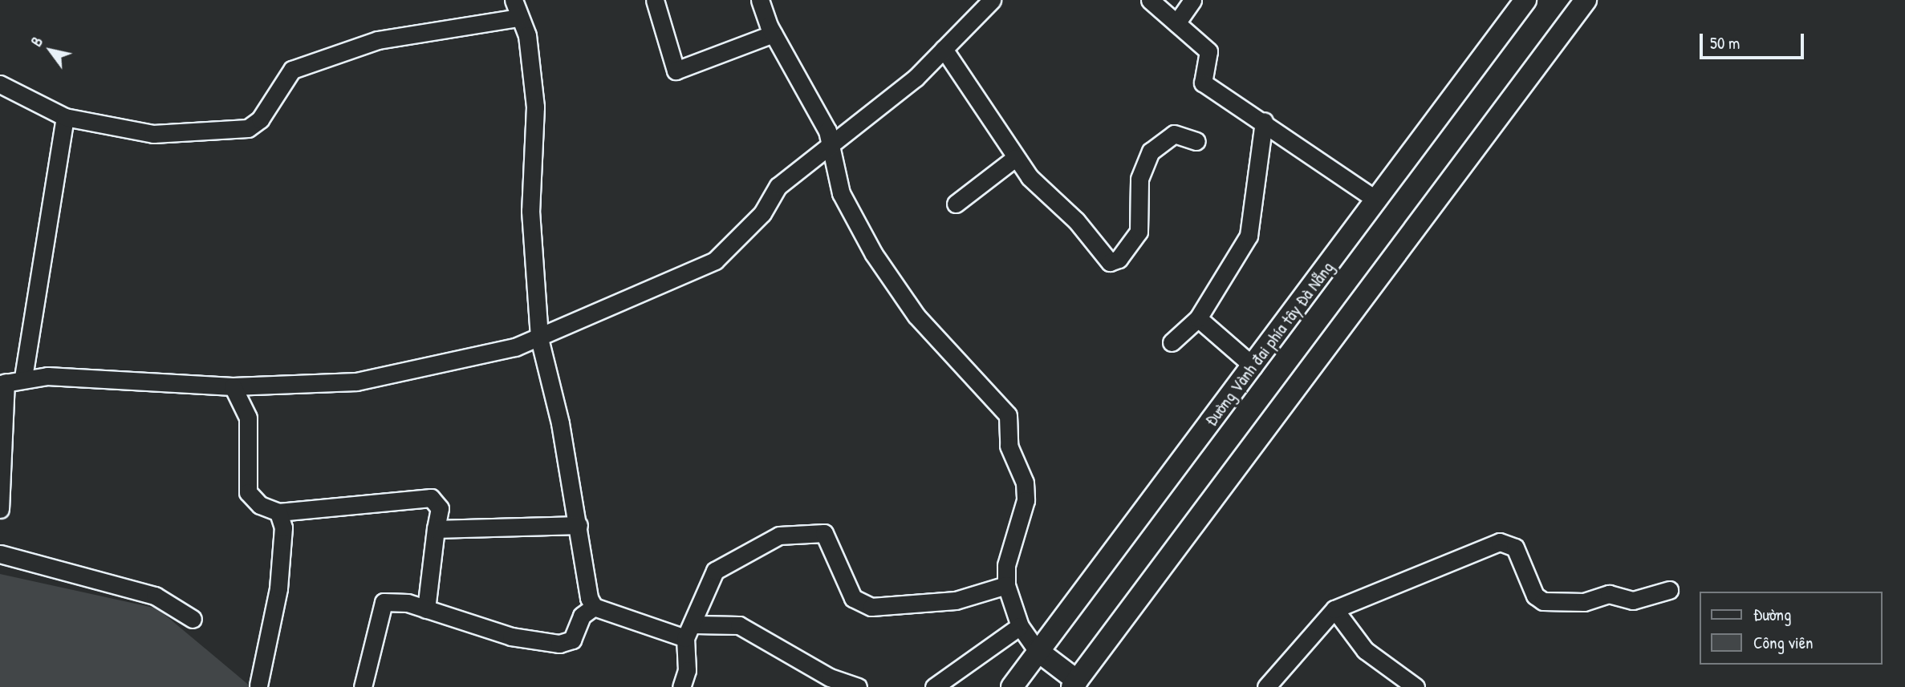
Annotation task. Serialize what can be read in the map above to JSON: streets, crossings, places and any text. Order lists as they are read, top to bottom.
{
  "streets": {
    "main road": ["Đường Vành đai phía tây Đà Nẵng"]
  },
  "legend": ["Đường", "Công viên"],
  "scale_bar": "50 m",
  "north": "top left"
}
